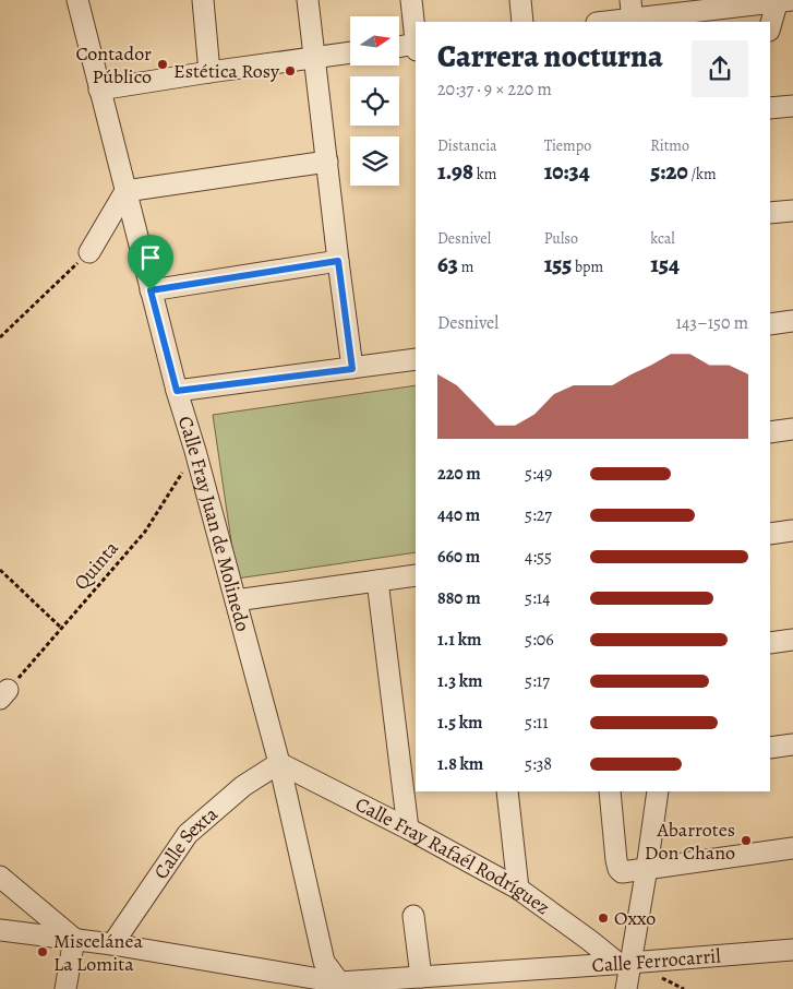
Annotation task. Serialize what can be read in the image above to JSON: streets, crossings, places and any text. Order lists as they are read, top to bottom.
{
  "streets": {
    "street": [
      "Calle Fray Juan de Molinedo",
      "Calle Sexta",
      "Calle Fray Rafaél Rodríguez",
      "Calle Ferrocarril"
    ],
    "path": ["Quinta"]
  },
  "crossings": [
    ["Calle Fray Juan de Molinedo", "Quinta"],
    ["Calle Fray Juan de Molinedo", "Calle Sexta"],
    ["Calle Fray Juan de Molinedo", "Calle Fray Rafaél Rodríguez"],
    ["Calle Fray Juan de Molinedo", "Calle Ferrocarril"],
    ["Calle Sexta", "Calle Fray Rafaél Rodríguez"],
    ["Calle Sexta", "Calle Ferrocarril"],
    ["Calle Fray Rafaél Rodríguez", "Calle Ferrocarril"]
  ],
  "places": [
    "Contador Público",
    "Estética Rosy",
    "Abarrotes Don Chano",
    "Oxxo",
    "Miscelánea La Lomita"
  ],
  "north": "right",
  "page": {
    "heading": ["Carrera nocturna", "20:37 · 9 × 220 m"],
    "stats": [
      ["Distancia", "1.98 km"],
      ["Tiempo", "10:34"],
      ["Ritmo", "5:20 /km"],
      ["Desnivel", "63 m"],
      ["Pulso", "155 bpm"],
      ["kcal", "154"]
    ],
    "chart": ["Desnivel", "143–150 m"],
    "list": [
      {
        "name": "220 m",
        "note": "5:49"
      },
      {
        "name": "440 m",
        "note": "5:27"
      },
      {
        "name": "660 m",
        "note": "4:55"
      },
      {
        "name": "880 m",
        "note": "5:14"
      },
      {
        "name": "1.1 km",
        "note": "5:06"
      },
      {
        "name": "1.3 km",
        "note": "5:17"
      },
      {
        "name": "1.5 km",
        "note": "5:11"
      },
      {
        "name": "1.8 km",
        "note": "5:38"
      }
    ]
  }
}
